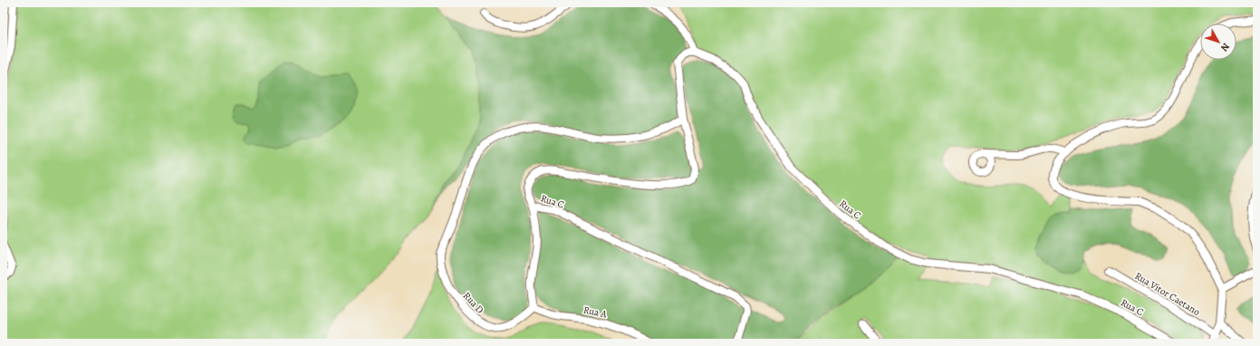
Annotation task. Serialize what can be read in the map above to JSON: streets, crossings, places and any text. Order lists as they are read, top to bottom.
{
  "streets": {
    "street": [
      "Rua C",
      "Rua Vitor Caetano",
      "Rua D",
      "Rua A"
    ]
  },
  "crossings": [
    ["Rua D", "Rua A"]
  ],
  "north": "bottom right"
}
